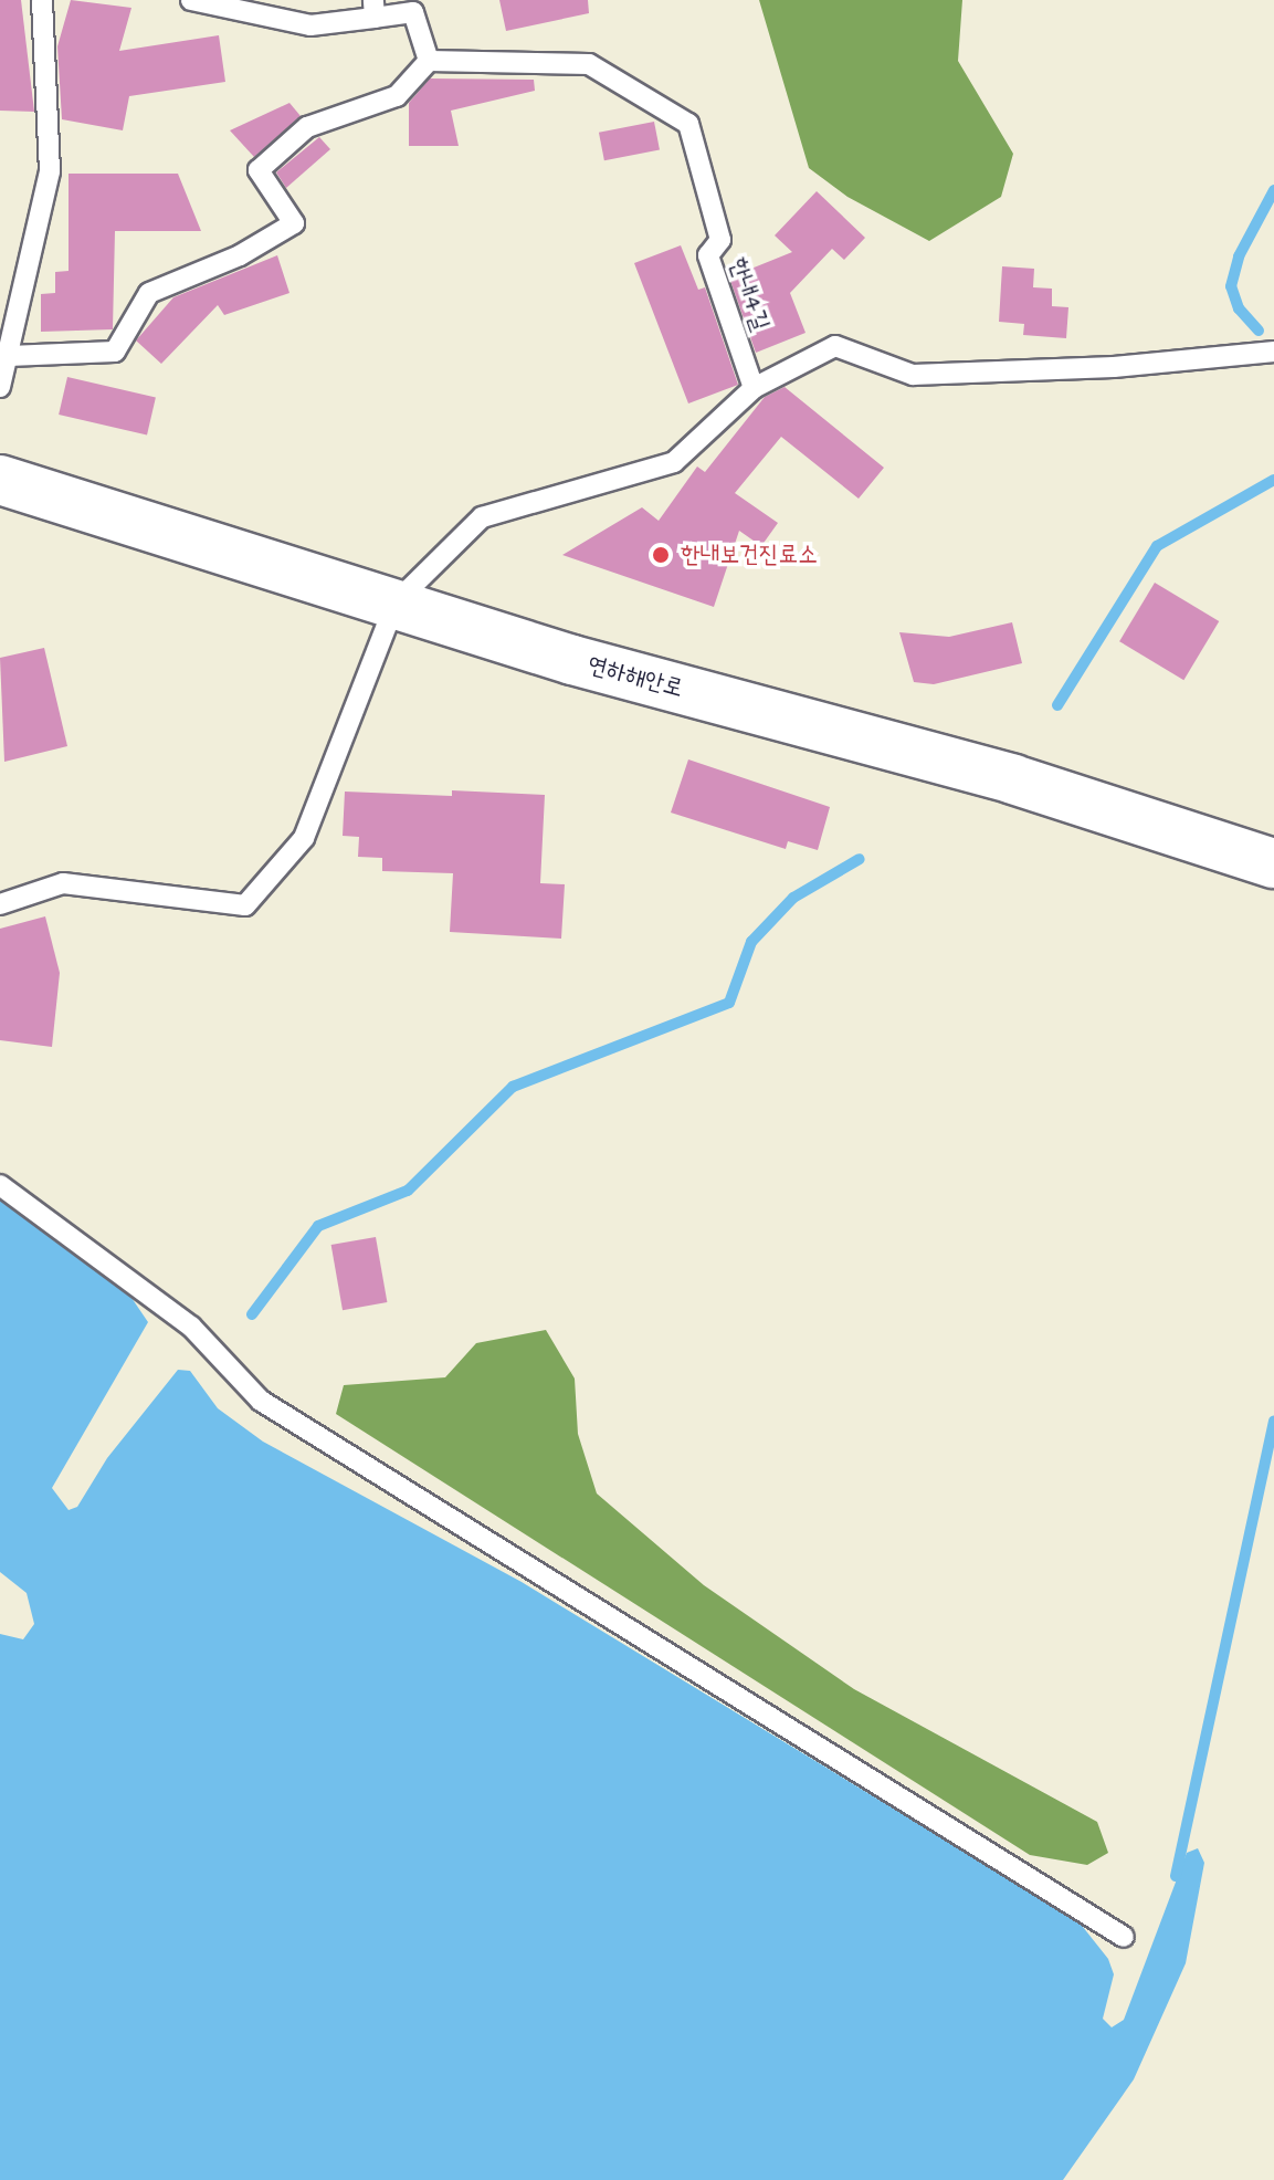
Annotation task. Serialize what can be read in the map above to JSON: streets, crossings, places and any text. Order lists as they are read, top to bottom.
{
  "streets": {
    "street": ["연하해안로"],
    "lane": ["한내4길"]
  },
  "places": ["한내보건진료소"]
}
